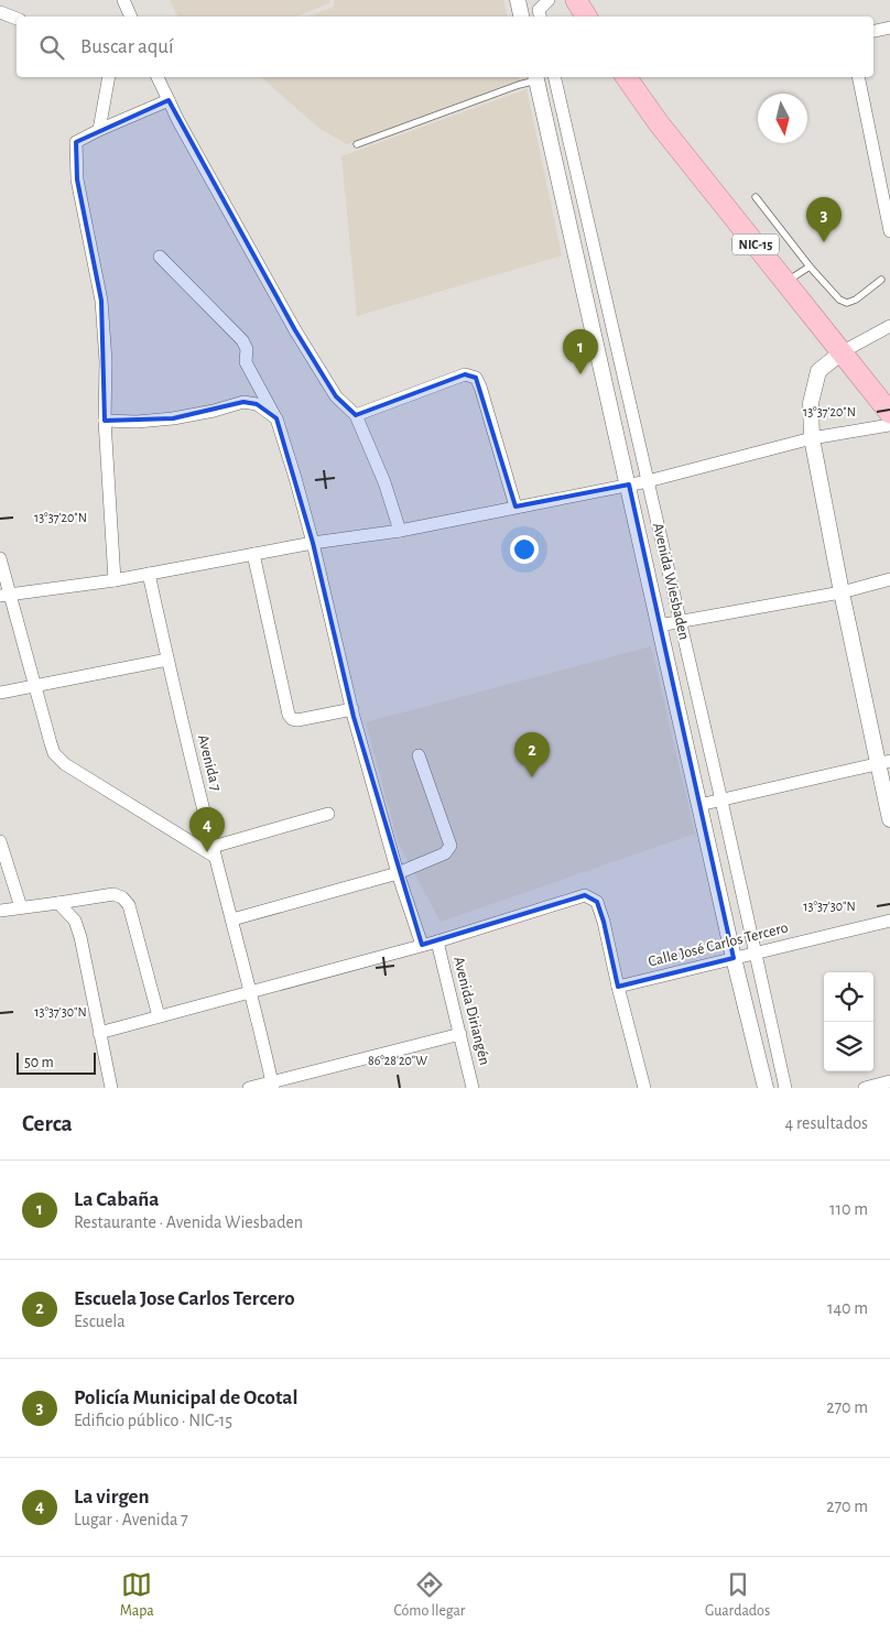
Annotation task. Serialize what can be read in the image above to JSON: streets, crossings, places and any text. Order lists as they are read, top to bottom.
{
  "streets": {
    "highway": ["NIC-15"],
    "street": [
      "Avenida Wiesbaden",
      "Avenida 7",
      "Calle José Carlos Tercero",
      "Avenida Diriangén"
    ]
  },
  "crossings": [
    ["Avenida Wiesbaden", "Calle José Carlos Tercero"]
  ],
  "scale_bar": "50 m",
  "north": "bottom",
  "page": {
    "search": "Buscar aquí",
    "pins": [
      "3",
      "1",
      "2",
      "4"
    ],
    "scale": "50 m",
    "heading": ["Cerca", "4 resultados"],
    "list": [
      {
        "mark": "1",
        "name": "La Cabaña",
        "note": "Restaurante · Avenida Wiesbaden",
        "value": "110 m"
      },
      {
        "mark": "2",
        "name": "Escuela Jose Carlos Tercero",
        "note": "Escuela",
        "value": "140 m"
      },
      {
        "mark": "3",
        "name": "Policía Municipal de Ocotal",
        "note": "Edificio público · NIC-15",
        "value": "270 m"
      },
      {
        "mark": "4",
        "name": "La virgen",
        "note": "Lugar · Avenida 7",
        "value": "270 m"
      }
    ],
    "nav": ["Mapa", "Cómo llegar", "Guardados"]
  },
  "coordinates": ["13°37'20\"N", "13°37'30\"N", "86°28'20\"W"]
}
